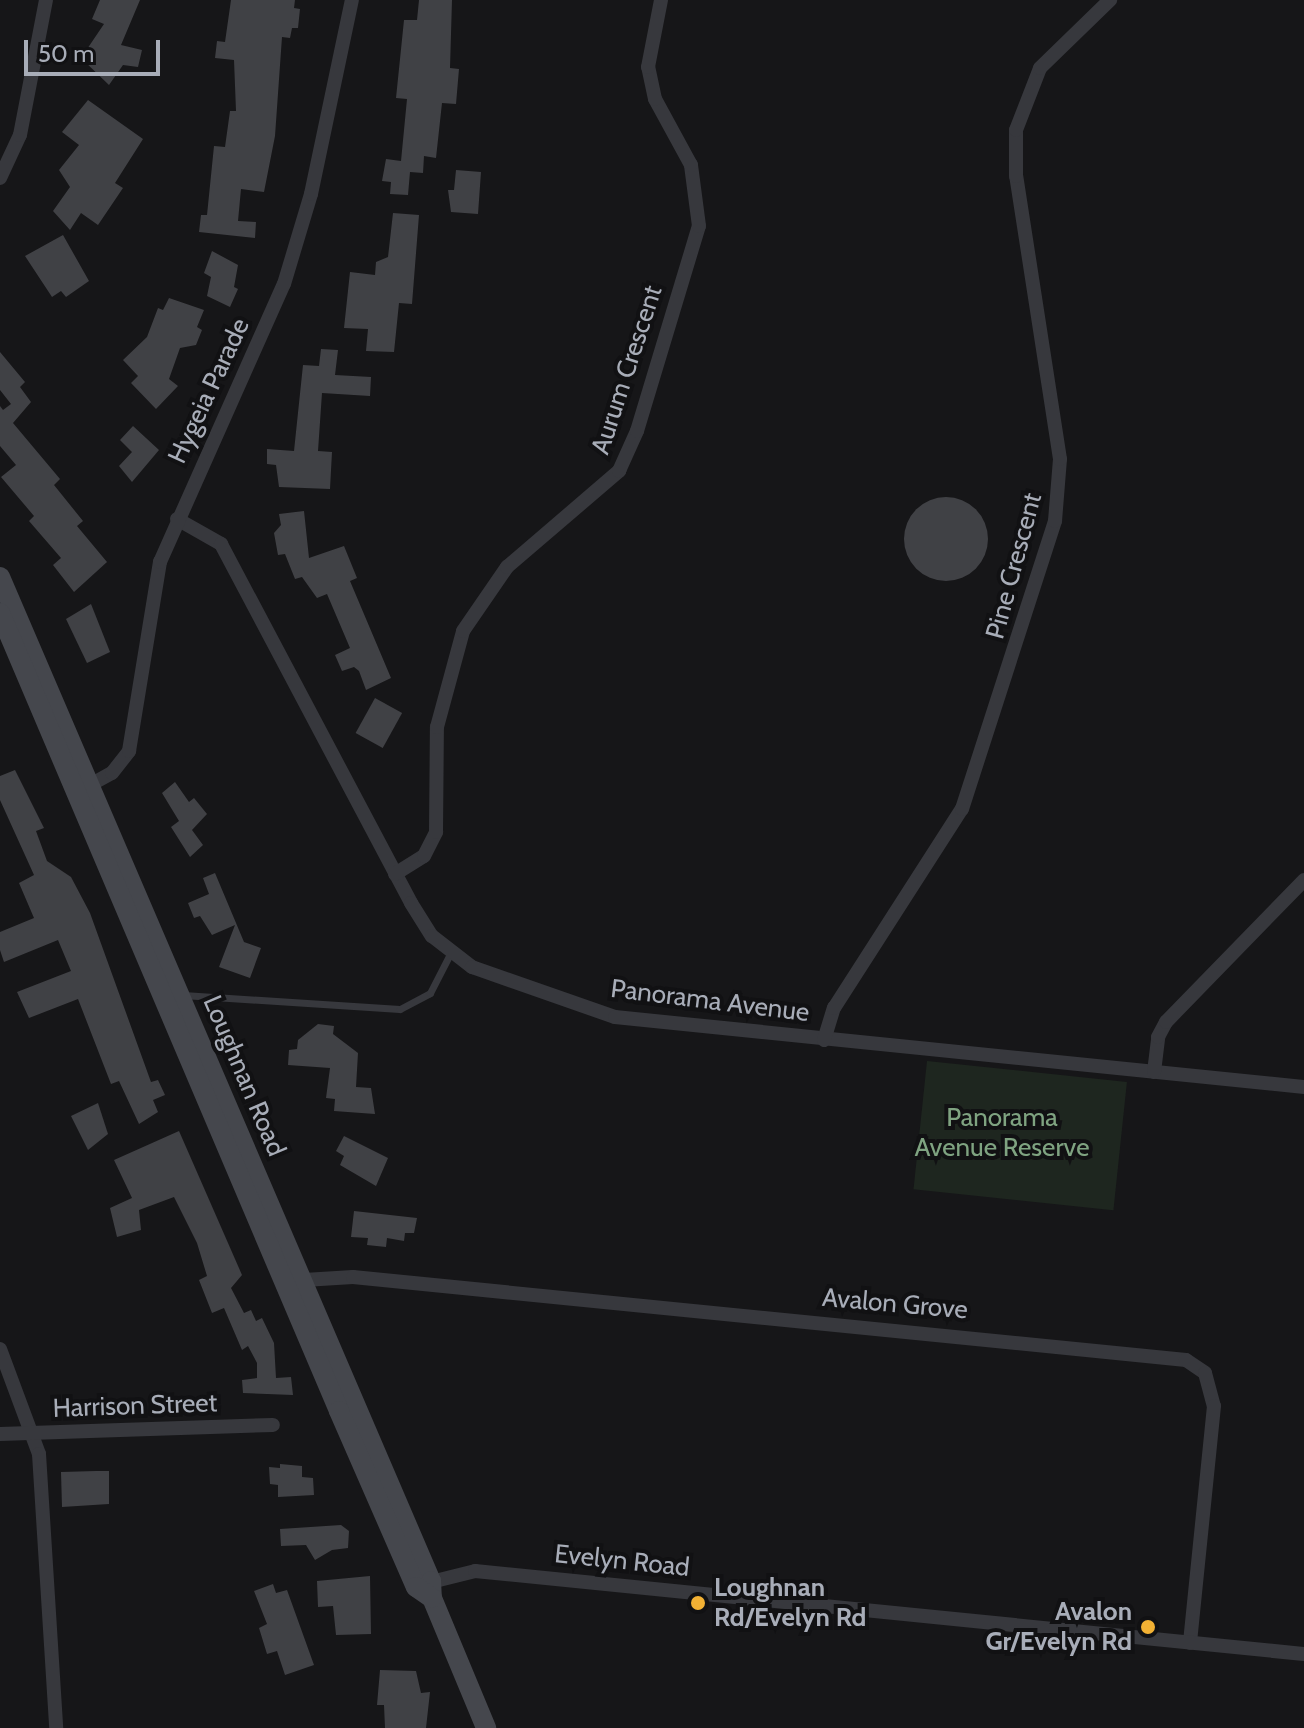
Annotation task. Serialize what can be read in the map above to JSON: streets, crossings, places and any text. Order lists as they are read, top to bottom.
{
  "streets": {
    "main road": ["Loughnan Road"],
    "street": [
      "Aurum Crescent",
      "Hygeia Parade",
      "Pine Crescent",
      "Panorama Avenue",
      "Avalon Grove",
      "Harrison Street",
      "Evelyn Road"
    ]
  },
  "crossings": [
    ["Aurum Crescent", "Panorama Avenue"],
    ["Hygeia Parade", "Panorama Avenue"],
    ["Hygeia Parade", "Loughnan Road"],
    ["Pine Crescent", "Panorama Avenue"],
    ["Loughnan Road", "Avalon Grove"],
    ["Loughnan Road", "Evelyn Road"],
    ["Avalon Grove", "Evelyn Road"]
  ],
  "parks": ["Panorama Avenue Reserve"],
  "places": ["Loughnan Rd/Evelyn Rd", "Avalon Gr/Evelyn Rd"],
  "scale_bar": "50 m"
}
